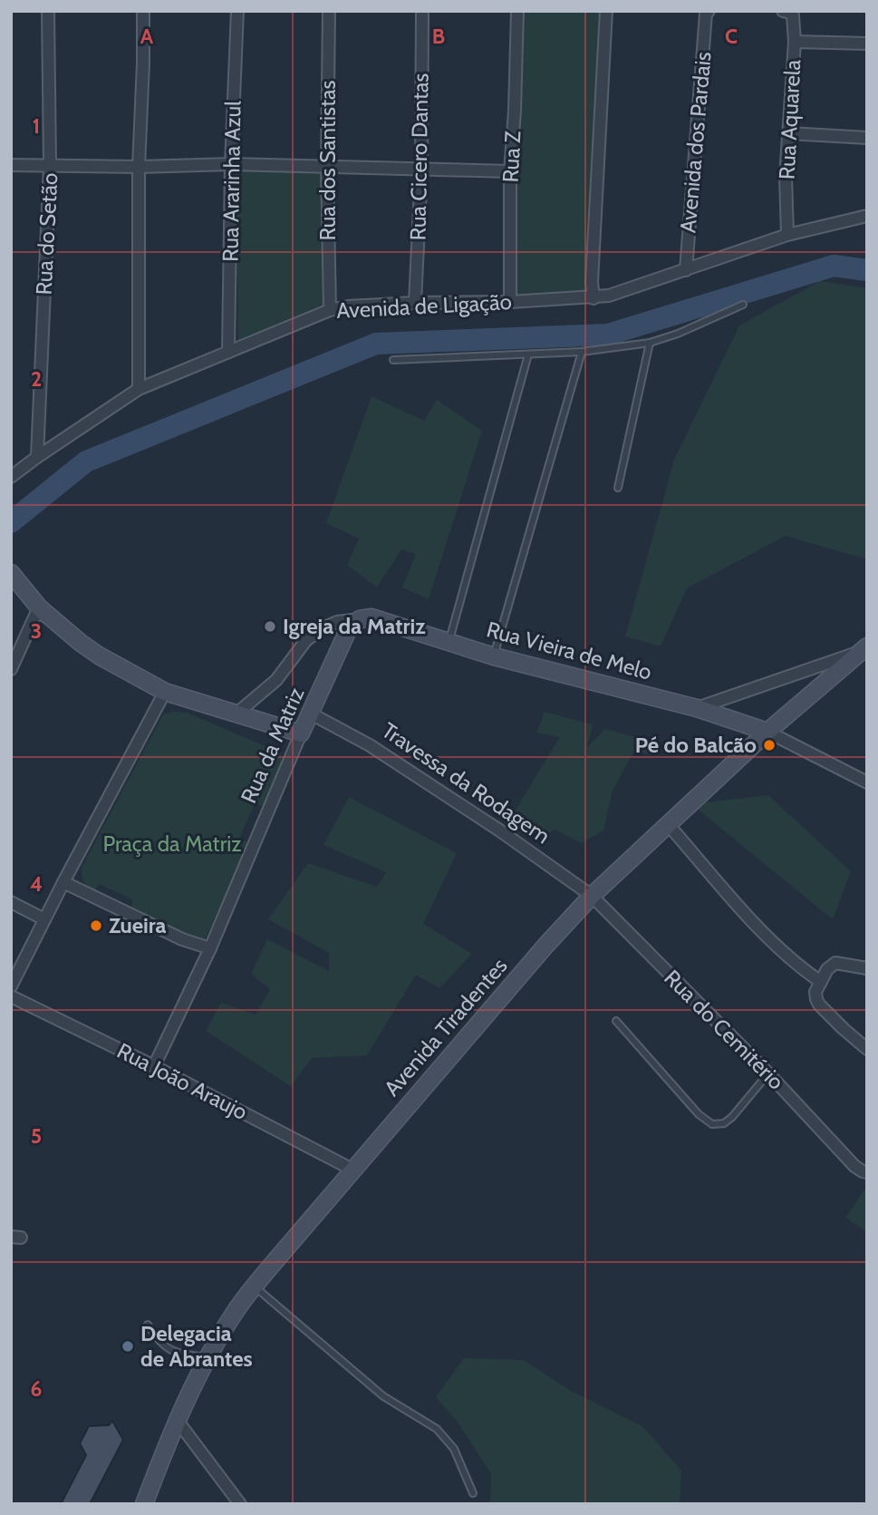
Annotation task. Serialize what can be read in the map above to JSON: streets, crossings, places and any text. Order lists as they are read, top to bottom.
{
  "streets": {
    "street": [
      "Rua Aquarela",
      "Avenida dos Pardais",
      "Rua Cicero Dantas",
      "Rua Z",
      "Rua dos Santistas",
      "Rua Ararinha Azul",
      "Rua do Setão",
      "Avenida de Ligação",
      "Rua Vieira de Melo",
      "Rua da Matriz",
      "Travessa da Rodagem",
      "Avenida Tiradentes",
      "Rua do Cemitério",
      "Rua João Araujo"
    ]
  },
  "crossings": [
    ["Rua Aquarela", "Avenida de Ligação"],
    ["Avenida dos Pardais", "Avenida de Ligação"],
    ["Rua Cicero Dantas", "Avenida de Ligação"],
    ["Rua Z", "Avenida de Ligação"],
    ["Rua dos Santistas", "Avenida de Ligação"],
    ["Rua Ararinha Azul", "Avenida de Ligação"],
    ["Rua do Setão", "Avenida de Ligação"],
    ["Rua Vieira de Melo", "Rua da Matriz"],
    ["Rua Vieira de Melo", "Avenida Tiradentes"],
    ["Rua da Matriz", "Travessa da Rodagem"],
    ["Rua da Matriz", "Rua João Araujo"],
    ["Travessa da Rodagem", "Avenida Tiradentes"],
    ["Travessa da Rodagem", "Rua do Cemitério"],
    ["Avenida Tiradentes", "Rua do Cemitério"],
    ["Avenida Tiradentes", "Rua João Araujo"]
  ],
  "parks": ["Praça da Matriz"],
  "places": [
    "Igreja da Matriz",
    "Pé do Balcão",
    "Zueira",
    "Delegacia de Abrantes"
  ],
  "grid": {
    "columns": ["A", "B", "C"],
    "rows": [
      "1",
      "2",
      "3",
      "4",
      "5",
      "6"
    ]
  }
}
